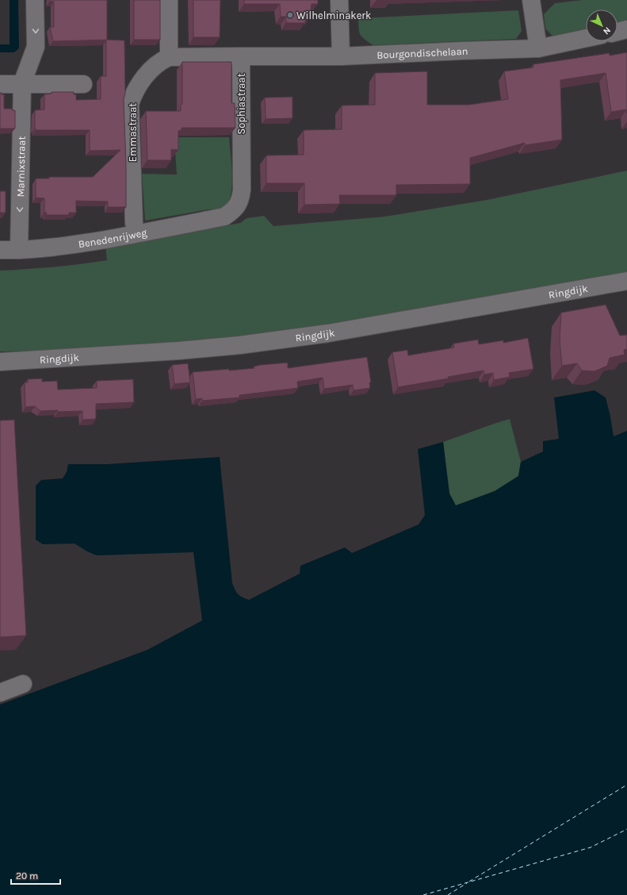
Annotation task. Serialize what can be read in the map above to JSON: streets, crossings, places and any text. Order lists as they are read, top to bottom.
{
  "streets": {
    "street": [
      "Bourgondischelaan",
      "Sophiastraat",
      "Emmastraat",
      "Marnixstraat",
      "Benedenrijweg",
      "Ringdijk"
    ]
  },
  "crossings": [
    ["Bourgondischelaan", "Sophiastraat"],
    ["Sophiastraat", "Benedenrijweg"],
    ["Marnixstraat", "Benedenrijweg"]
  ],
  "one_way": ["Marnixstraat"],
  "places": ["Wilhelminakerk"],
  "scale_bar": "20 m",
  "north": "bottom right"
}
